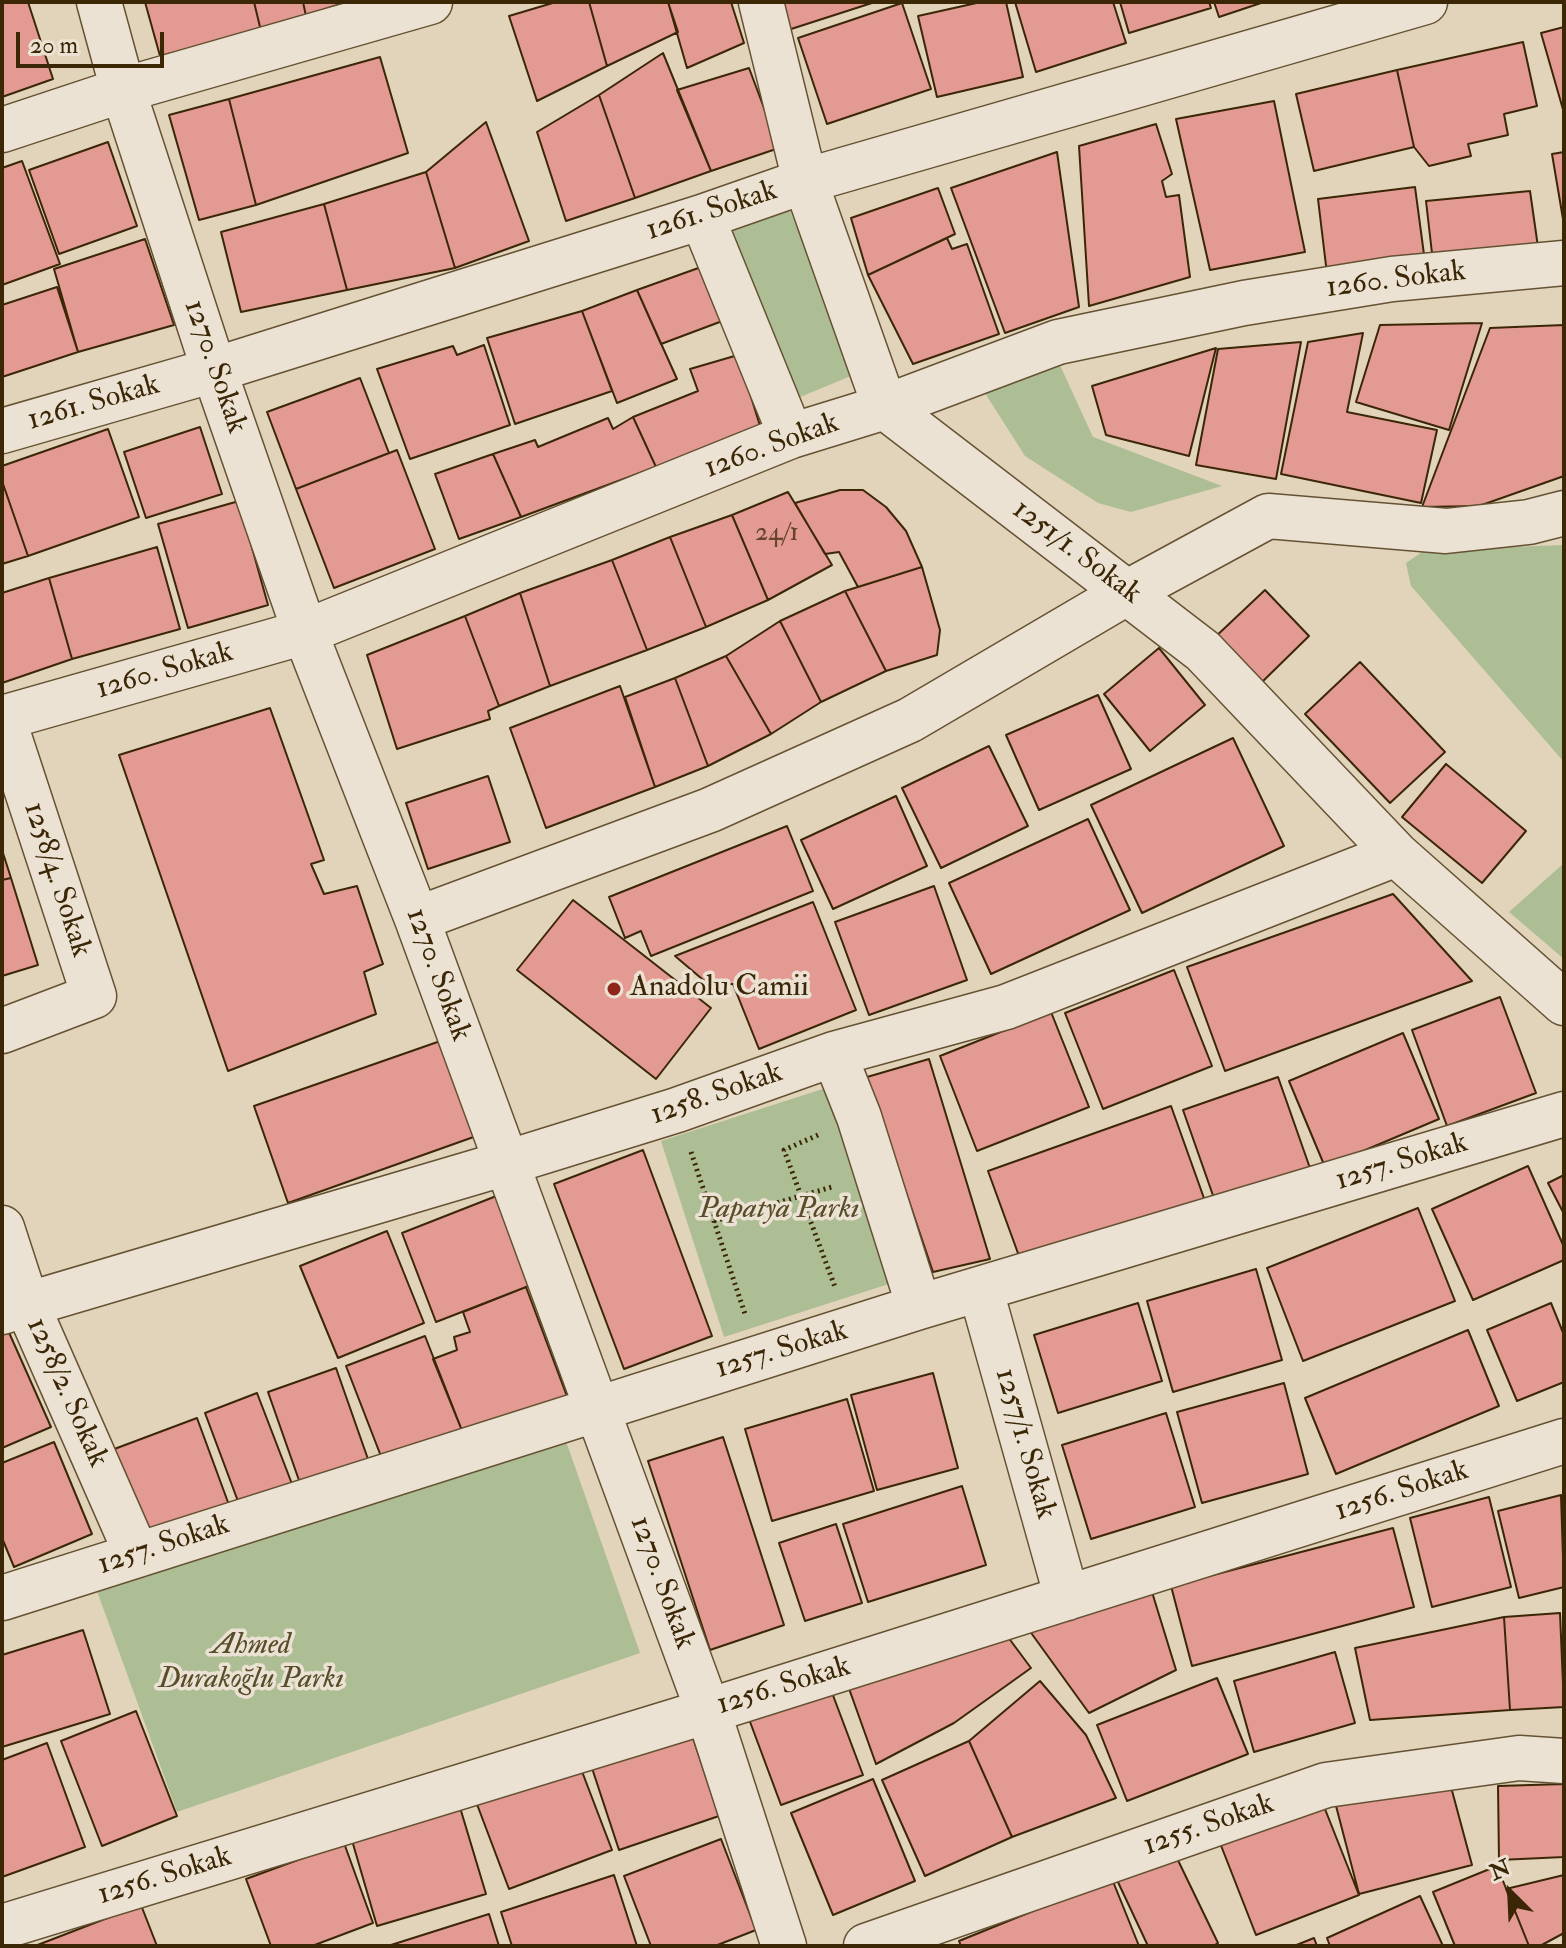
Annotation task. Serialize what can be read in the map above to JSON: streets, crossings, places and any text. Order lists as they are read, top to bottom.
{
  "streets": {
    "street": [
      "1261. Sokak",
      "1260. Sokak",
      "1270. Sokak",
      "1251/1. Sokak",
      "1258/4. Sokak",
      "1258. Sokak",
      "1257. Sokak",
      "1258/2. Sokak",
      "1257/1. Sokak",
      "1256. Sokak",
      "1255. Sokak"
    ]
  },
  "crossings": [
    ["1261. Sokak", "1270. Sokak"],
    ["1260. Sokak", "1270. Sokak"],
    ["1260. Sokak", "1251/1. Sokak"],
    ["1260. Sokak", "1258/4. Sokak"],
    ["1270. Sokak", "1258. Sokak"],
    ["1270. Sokak", "1257. Sokak"],
    ["1270. Sokak", "1256. Sokak"],
    ["1251/1. Sokak", "1258. Sokak"],
    ["1258. Sokak", "1258/2. Sokak"],
    ["1257. Sokak", "1258/2. Sokak"],
    ["1257. Sokak", "1257/1. Sokak"],
    ["1257/1. Sokak", "1256. Sokak"]
  ],
  "parks": ["Papatya Parkı", "Ahmed Durakoğlu Parkı"],
  "places": ["Anadolu Camii"],
  "house_numbers": ["24/1"],
  "scale_bar": "20 m",
  "north": "top left"
}
